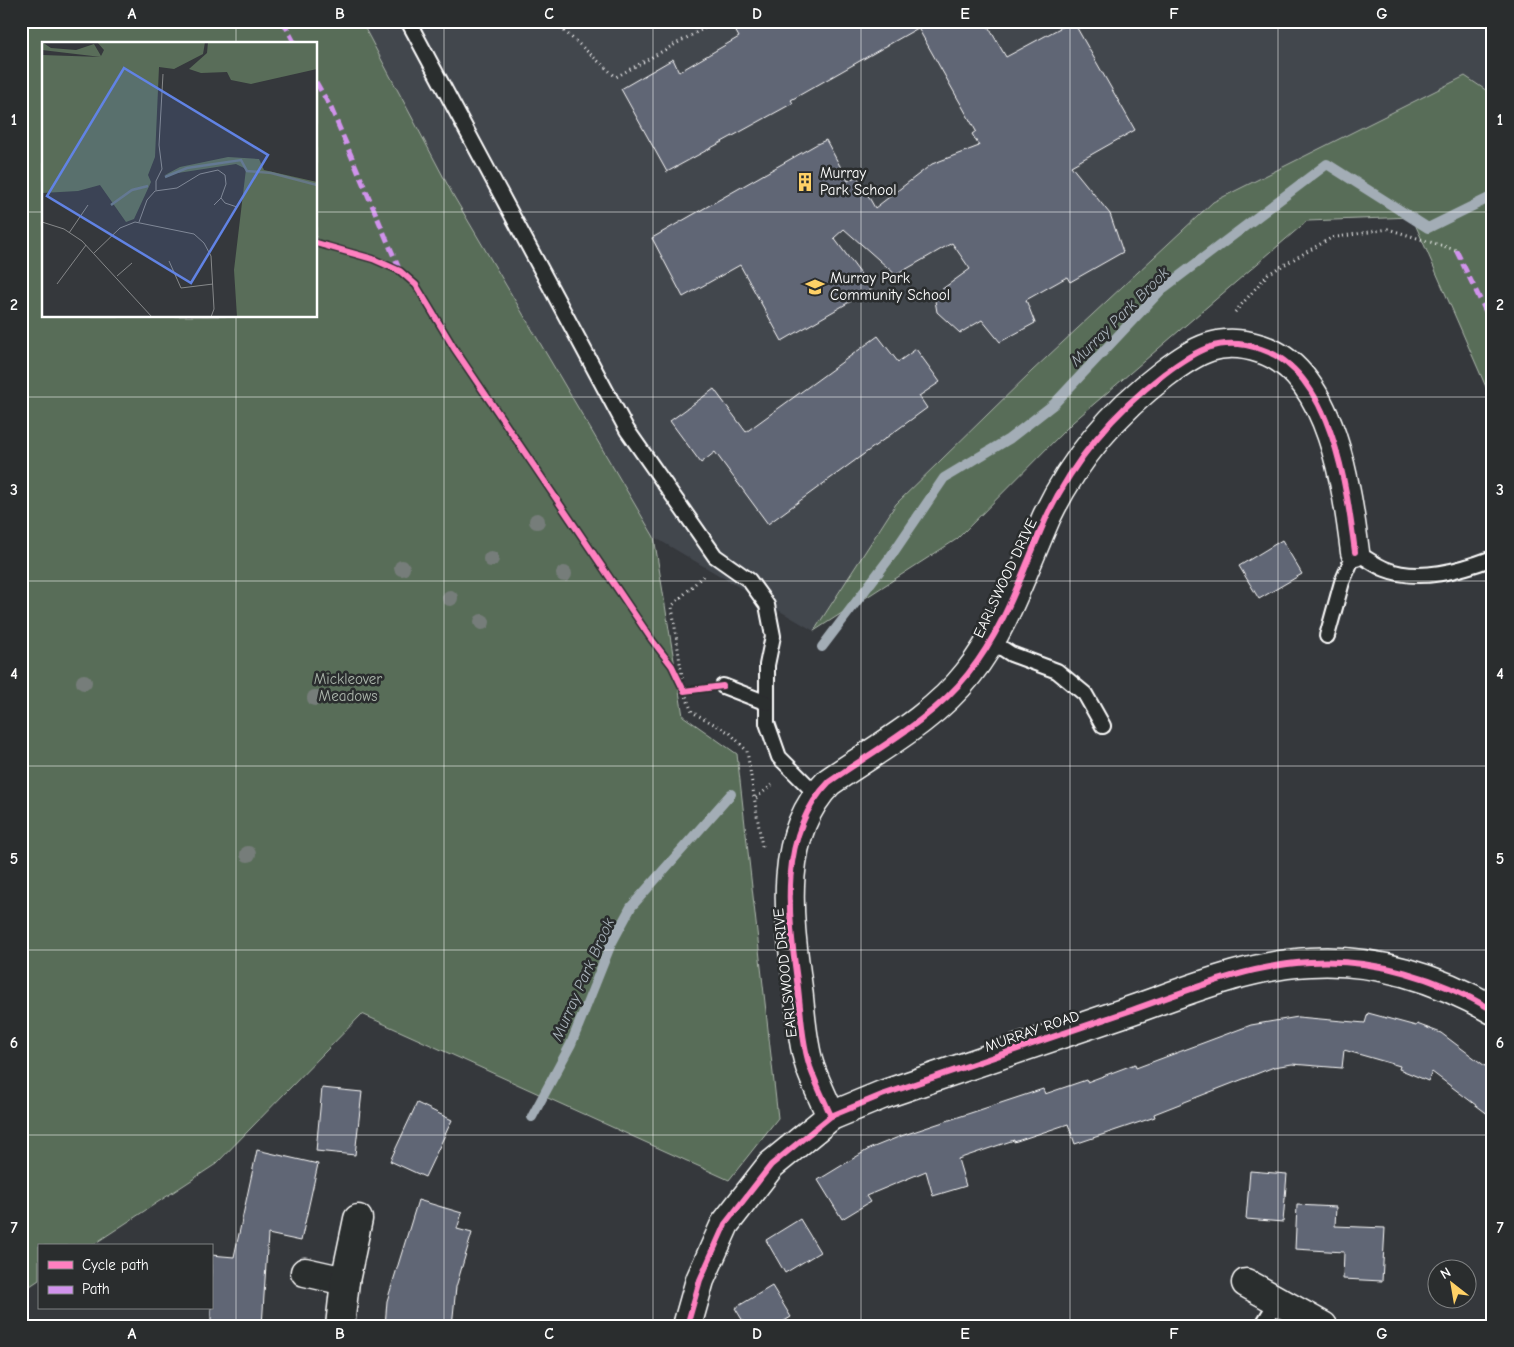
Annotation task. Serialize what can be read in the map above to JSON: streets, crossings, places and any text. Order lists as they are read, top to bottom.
{
  "streets": {
    "street": ["EARLSWOOD DRIVE", "MURRAY ROAD"]
  },
  "crossings": [
    ["EARLSWOOD DRIVE", "MURRAY ROAD"]
  ],
  "water": ["Murray Park Brook"],
  "parks": ["Mickleover Meadows"],
  "places": {
    "building": ["Murray Park School"],
    "school or university": ["Murray Park Community School"]
  },
  "legend": ["Cycle path", "Path"],
  "north": "top left",
  "grid": {
    "columns": [
      "A",
      "B",
      "C",
      "D",
      "E",
      "F",
      "G"
    ],
    "rows": [
      "1",
      "2",
      "3",
      "4",
      "5",
      "6",
      "7"
    ]
  }
}
